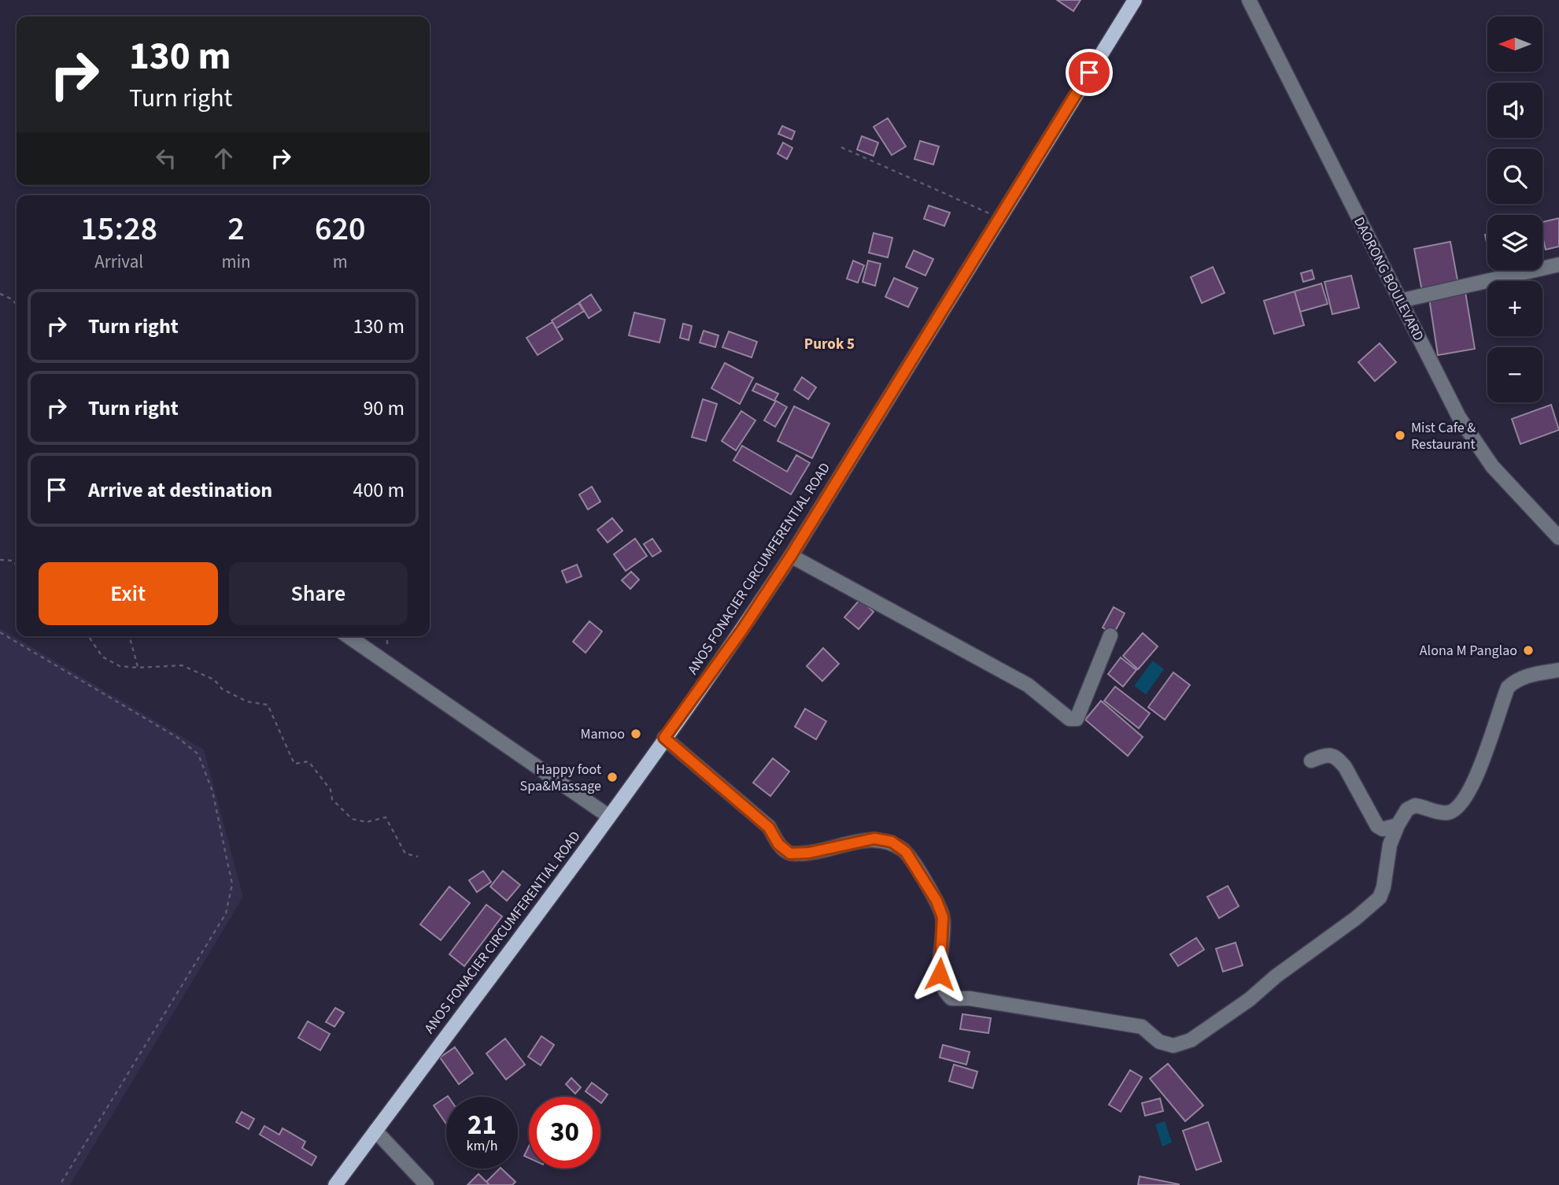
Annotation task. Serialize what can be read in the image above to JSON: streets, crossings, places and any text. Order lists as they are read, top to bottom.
{
  "streets": {
    "main road": ["ANOS FONACIER CIRCUMFERENTIAL ROAD"],
    "street": ["DAORONG BOULEVARD"]
  },
  "districts": ["Purok 5"],
  "places": [
    "Mist Cafe & Restaurant",
    "Alona M Panglao",
    "Mamoo",
    "Happy foot Spa&Massage"
  ],
  "north": "left",
  "page": {
    "map_buttons": ["+", "−"],
    "turn": ["130 m", "Turn right"],
    "eta": [
      "15:28",
      "Arrival",
      "2",
      "min",
      "620",
      "m"
    ],
    "list": [
      {
        "name": "Turn right",
        "value": "130 m"
      },
      {
        "name": "Turn right",
        "value": "90 m"
      },
      {
        "name": "Arrive at destination",
        "value": "400 m"
      }
    ],
    "buttons": ["Exit", "Share"],
    "speed": "21 km/h",
    "limit": "30"
  }
}
